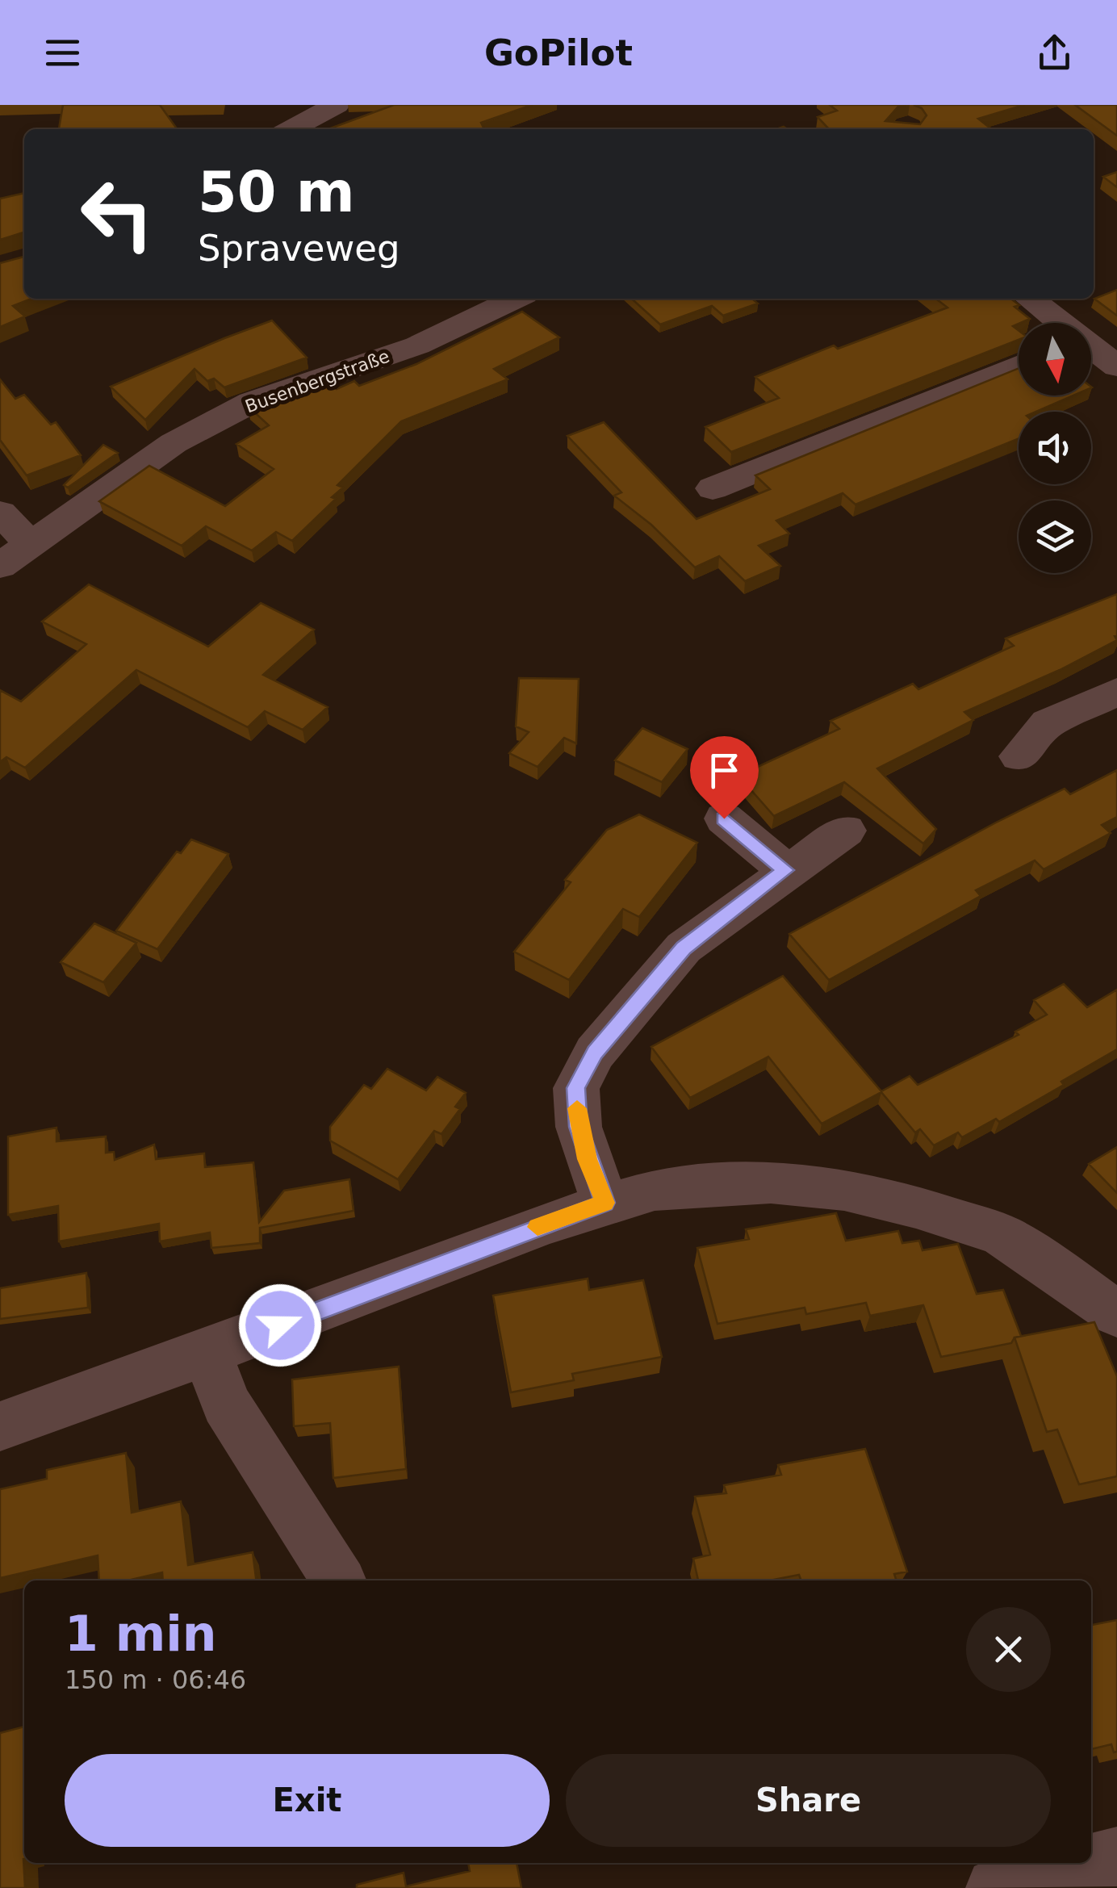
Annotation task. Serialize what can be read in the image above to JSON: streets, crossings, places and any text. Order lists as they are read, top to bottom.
{
  "streets": {
    "street": ["Busenbergstraße"]
  },
  "north": "bottom",
  "page": {
    "header": "GoPilot",
    "turn": ["50 m", "Spraveweg"],
    "heading": ["1 min", "150 m · 06:46"],
    "buttons": ["Exit", "Share"]
  }
}
